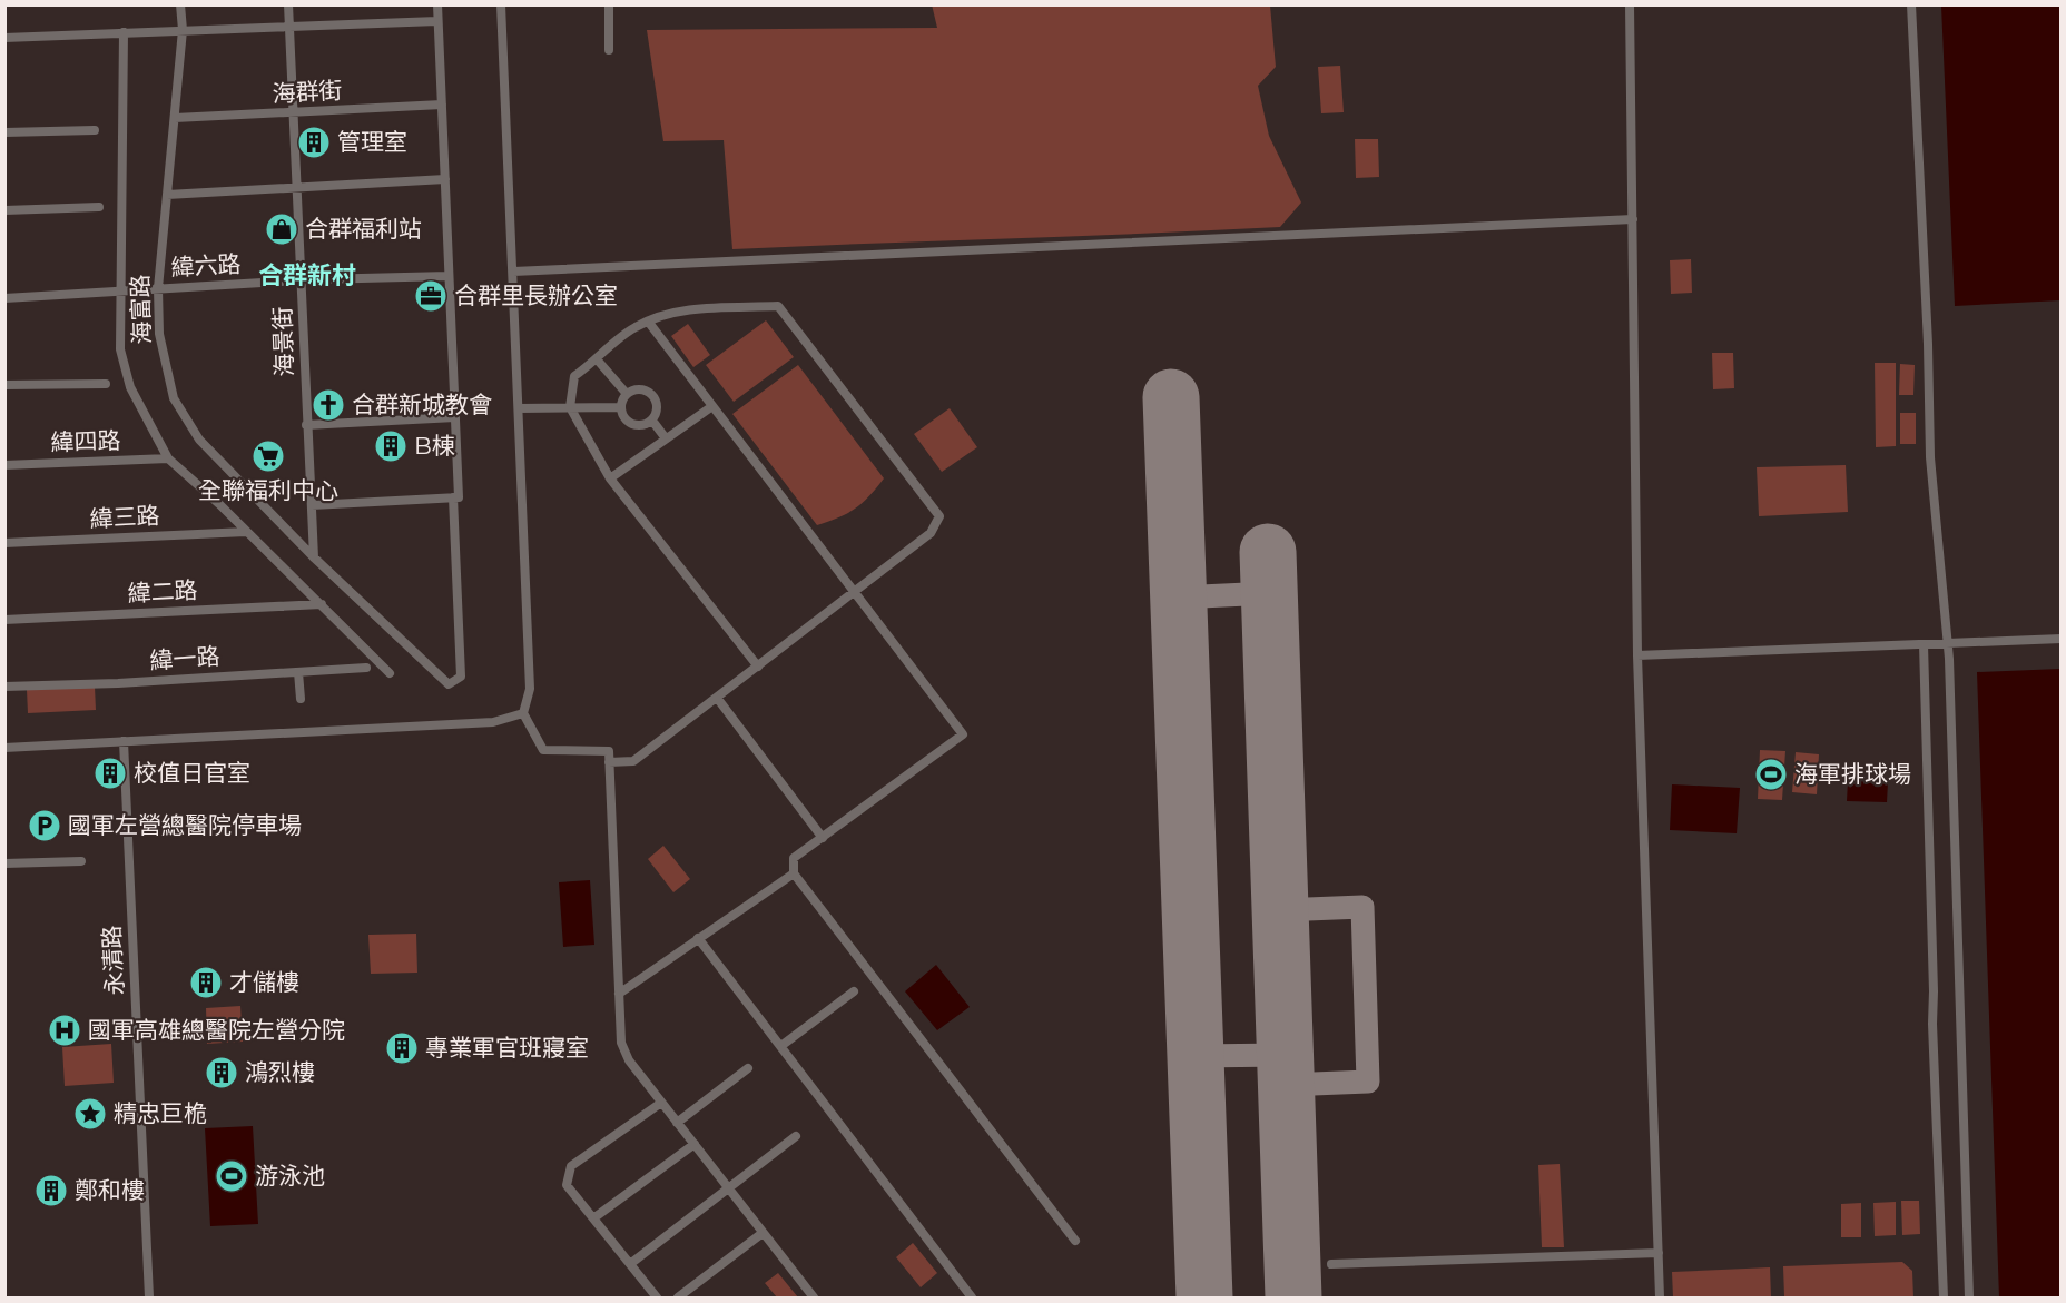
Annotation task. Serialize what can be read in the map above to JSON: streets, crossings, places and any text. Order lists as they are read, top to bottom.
{
  "streets": {
    "street": [
      "海群街",
      "緯六路",
      "海富路",
      "海景街",
      "緯四路",
      "緯三路",
      "緯二路",
      "緯一路",
      "永清路"
    ]
  },
  "crossings": [
    ["海群街", "海富路"],
    ["海群街", "海景街"],
    ["緯六路", "海富路"],
    ["緯六路", "海景街"],
    ["海富路", "海景街"]
  ],
  "districts": ["合群新村"],
  "places": {
    "building": [
      "管理室",
      "B棟",
      "校值日官室",
      "才儲樓",
      "專業軍官班寢室",
      "鴻烈樓",
      "鄭和樓"
    ],
    "shop": ["合群福利站"],
    "office": ["合群里長辦公室"],
    "church": ["合群新城教會"],
    "supermarket": ["全聯福利中心"],
    "sports": ["海軍排球場", "游泳池"],
    "parking": ["國軍左營總醫院停車場"],
    "hospital": ["國軍高雄總醫院左營分院"],
    "place": ["精忠巨桅"]
  }
}
